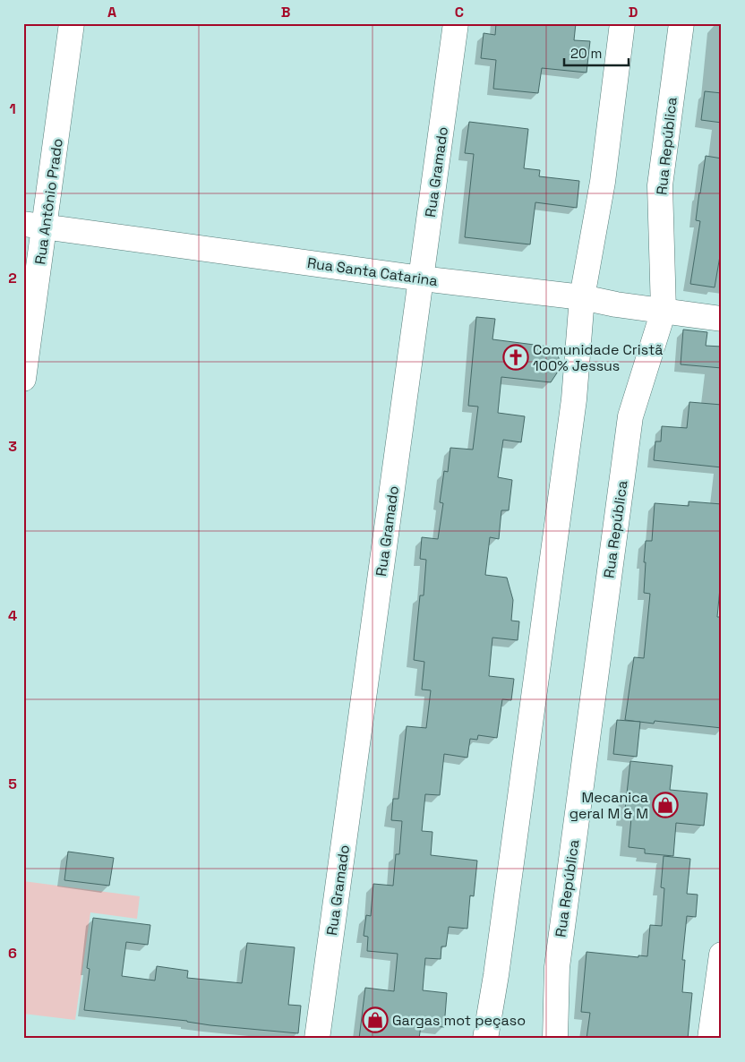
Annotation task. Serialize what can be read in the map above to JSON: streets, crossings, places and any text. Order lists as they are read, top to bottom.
{
  "streets": {
    "street": [
      "Rua República",
      "Rua Gramado",
      "Rua Antônio Prado",
      "Rua Santa Catarina"
    ]
  },
  "crossings": [
    ["Rua República", "Rua Santa Catarina"],
    ["Rua Gramado", "Rua Santa Catarina"],
    ["Rua Antônio Prado", "Rua Santa Catarina"]
  ],
  "places": {
    "church": ["Comunidade Cristã 100% Jessus"],
    "shop": ["Mecanica geral M & M", "Gargas mot peçaso"]
  },
  "scale_bar": "20 m",
  "grid": {
    "columns": [
      "A",
      "B",
      "C",
      "D"
    ],
    "rows": [
      "1",
      "2",
      "3",
      "4",
      "5",
      "6"
    ]
  }
}
